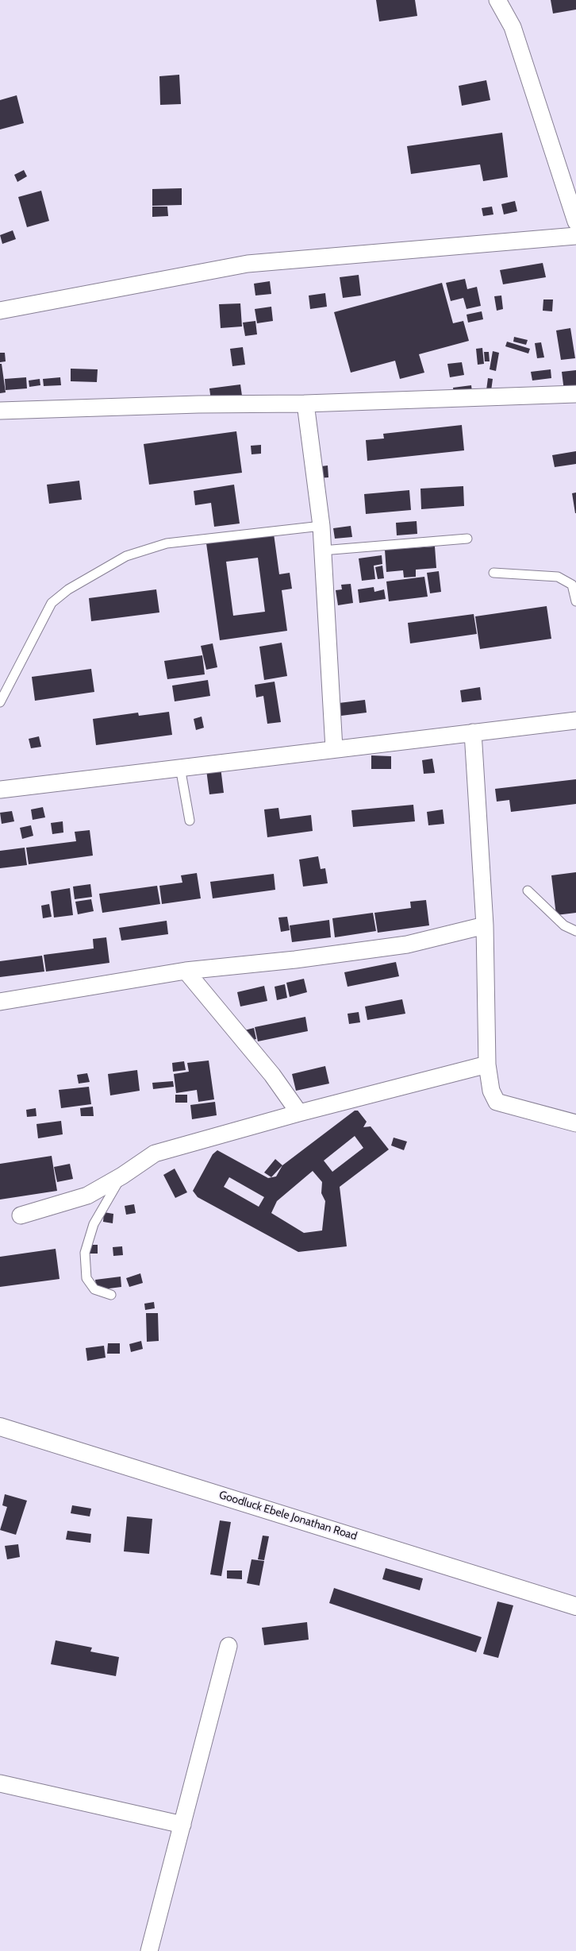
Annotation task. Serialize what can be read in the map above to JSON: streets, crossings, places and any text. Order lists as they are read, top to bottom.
{
  "streets": {
    "main road": ["Goodluck Ebele Jonathan Road"]
  }
}
